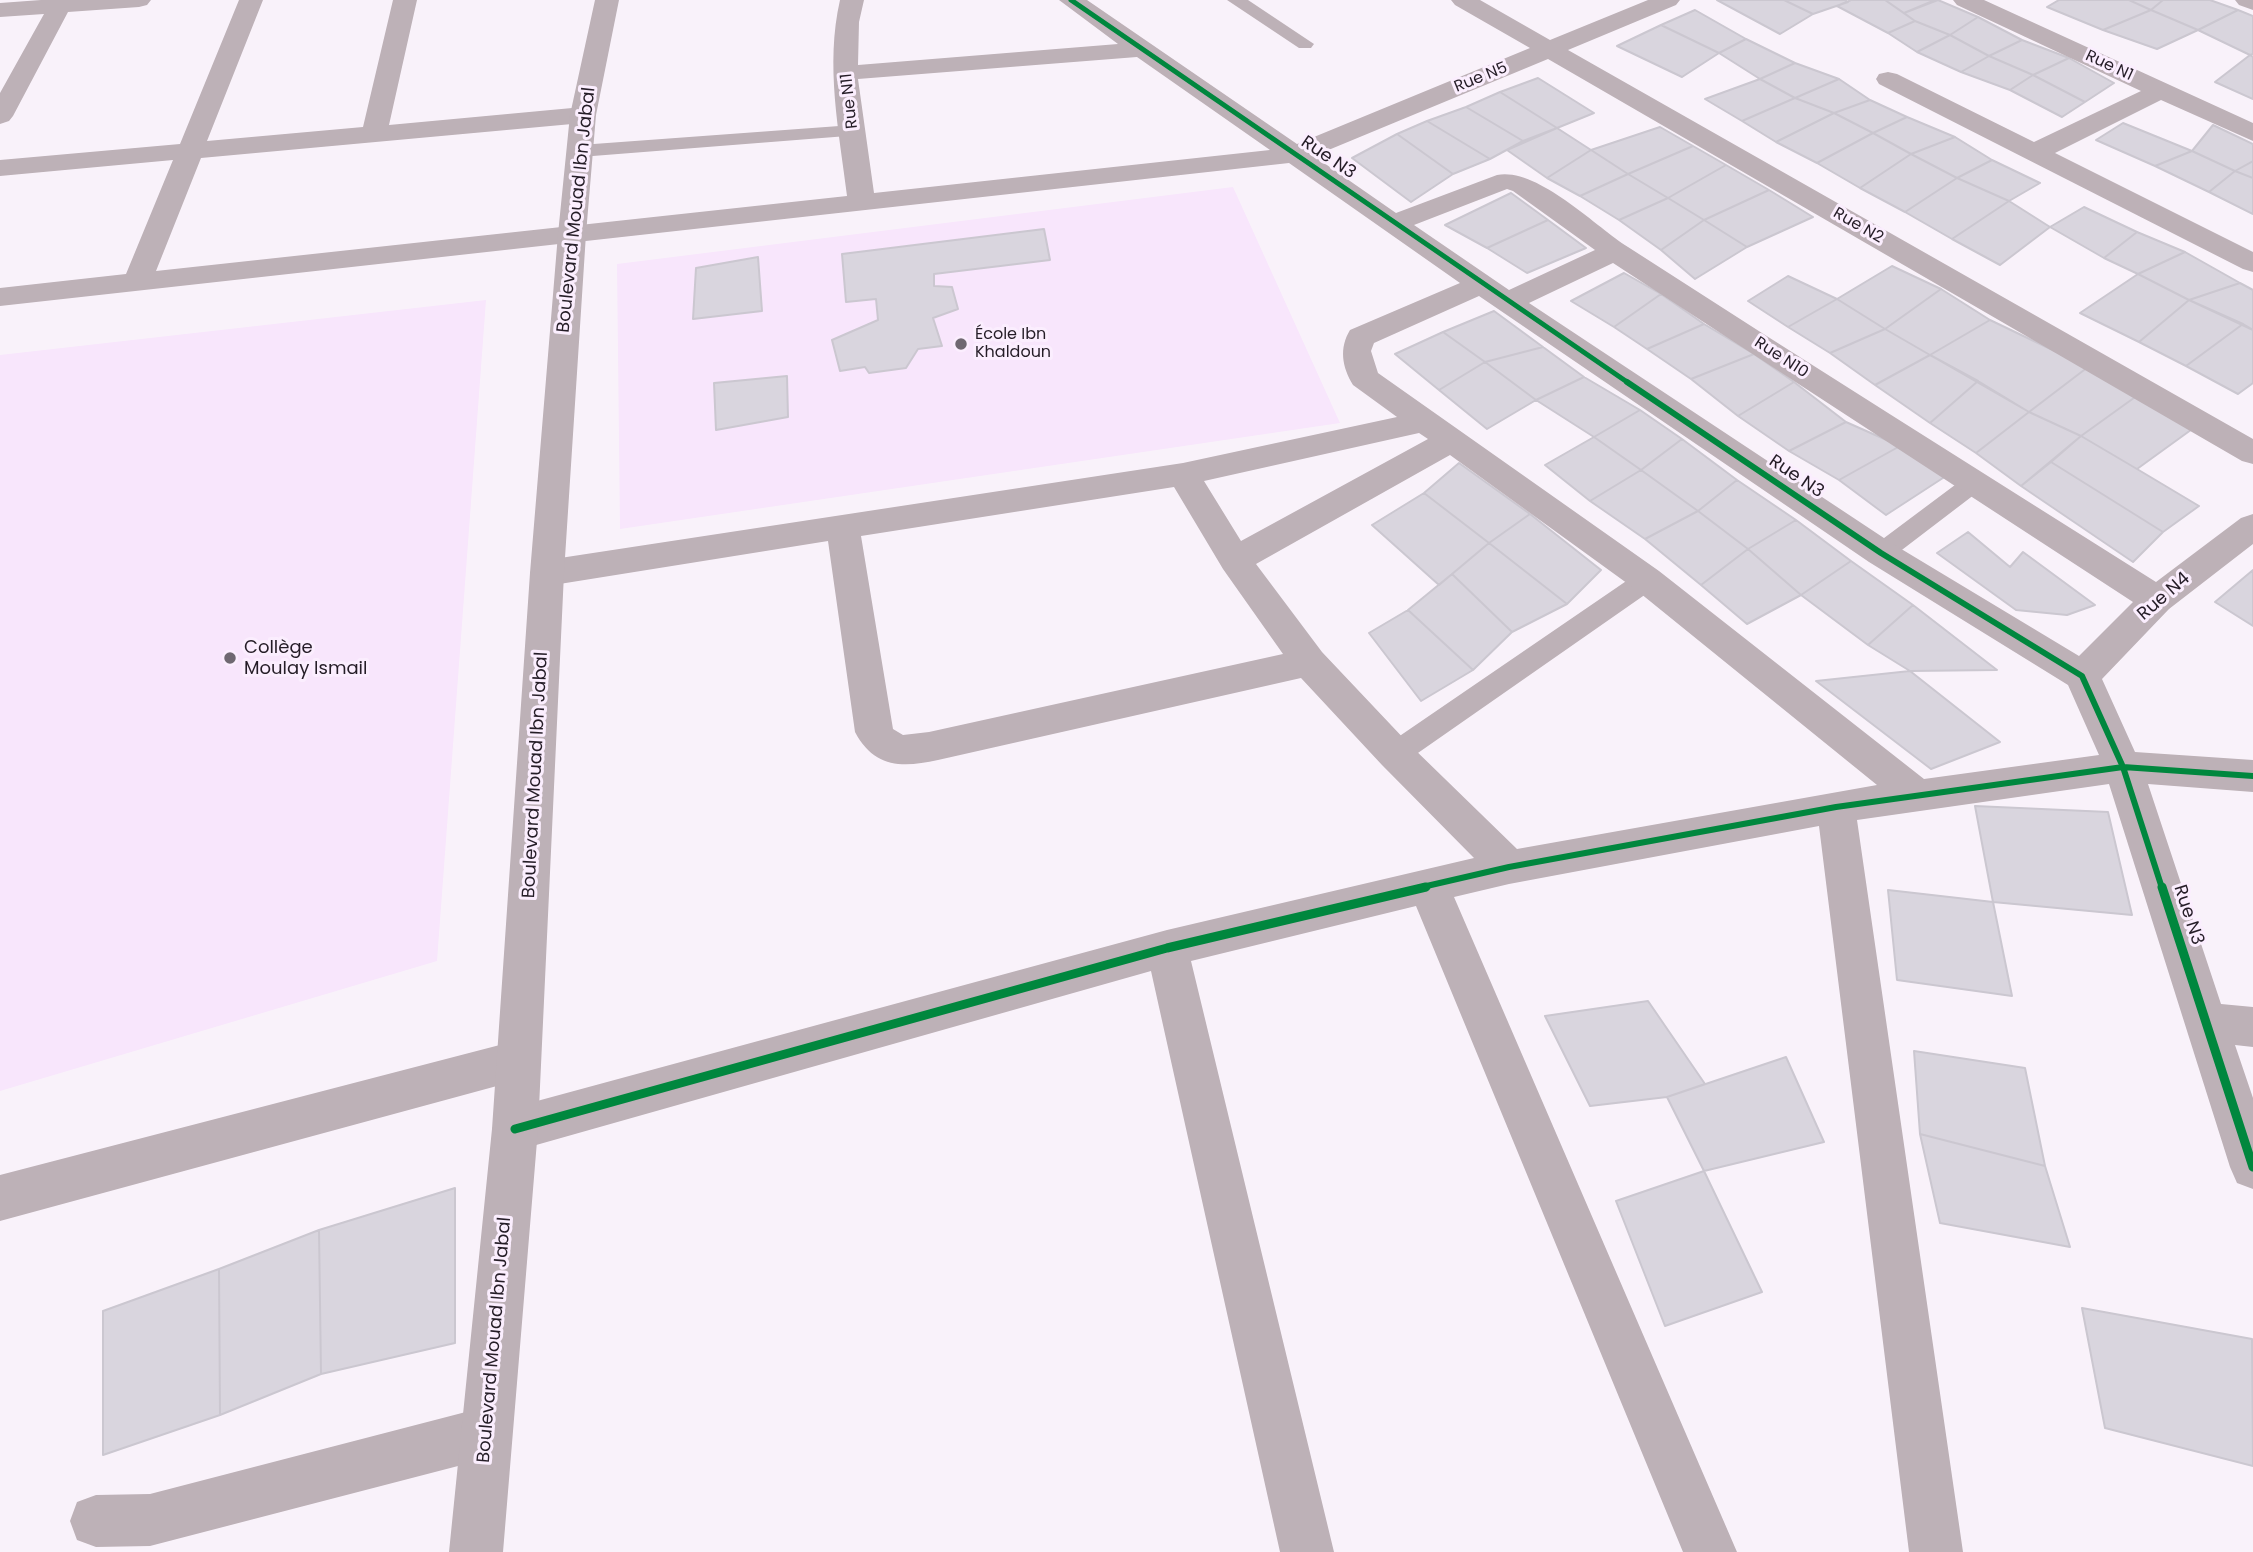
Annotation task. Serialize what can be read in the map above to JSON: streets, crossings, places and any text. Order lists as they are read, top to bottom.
{
  "streets": {
    "street": [
      "Rue N1",
      "Rue N5",
      "Rue N11",
      "Rue N3",
      "Boulevard Mouad Ibn Jabal",
      "Rue N2",
      "Rue N10",
      "Rue N4"
    ]
  },
  "crossings": [
    ["Rue N5", "Rue N11"],
    ["Rue N5", "Rue N3"],
    ["Rue N5", "Boulevard Mouad Ibn Jabal"],
    ["Rue N5", "Rue N2"],
    ["Rue N3", "Rue N10"],
    ["Rue N3", "Rue N4"],
    ["Rue N10", "Rue N4"]
  ],
  "places": ["École Ibn Khaldoun", "Collège Moulay Ismail"]
}
